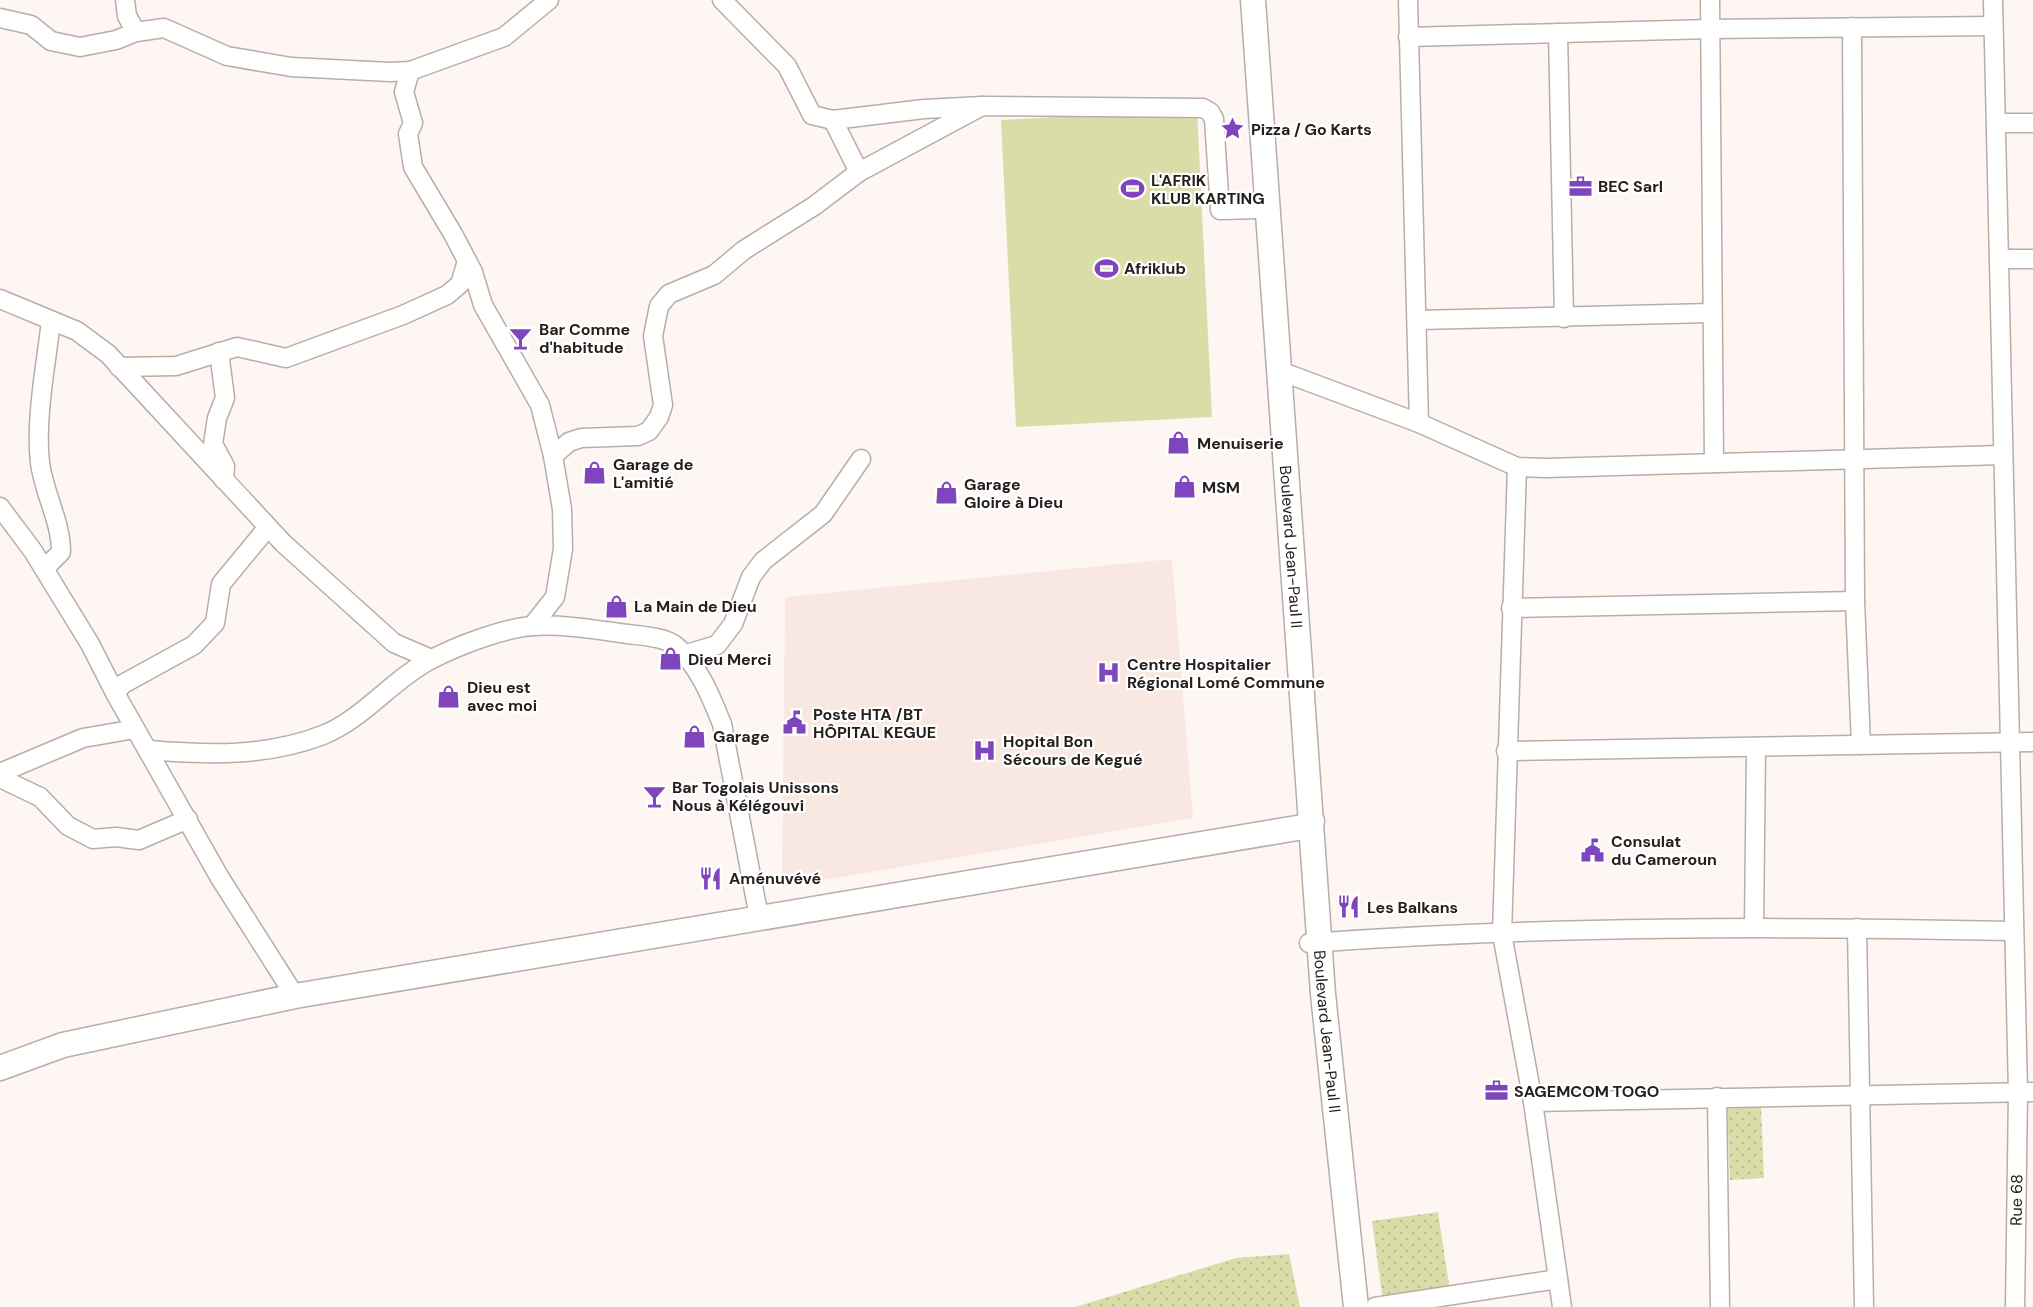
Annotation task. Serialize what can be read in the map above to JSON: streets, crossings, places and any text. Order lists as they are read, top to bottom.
{
  "streets": {
    "main road": ["Boulevard Jean-Paul II"],
    "street": ["Rue 68"]
  },
  "places": {
    "place": ["Pizza / Go Karts"],
    "office": ["BEC Sarl", "SAGEMCOM TOGO"],
    "sports": ["L'AFRIK KLUB KARTING", "Afriklub"],
    "bar": ["Bar Comme d'habitude", "Bar Togolais Unissons Nous à Kélégouvi"],
    "shop": [
      "Menuiserie",
      "Garage de L'amitié",
      "MSM",
      "Garage Gloire à Dieu",
      "La Main de Dieu",
      "Dieu Merci",
      "Dieu est avec moi",
      "Garage"
    ],
    "hospital": ["Centre Hospitalier Régional Lomé Commune", "Hopital Bon Sécours de Kegué"],
    "public building": ["Poste HTA /BT HÔPITAL KEGUE", "Consulat du Cameroun"],
    "restaurant": ["Aménuvévé", "Les Balkans"]
  }
}
